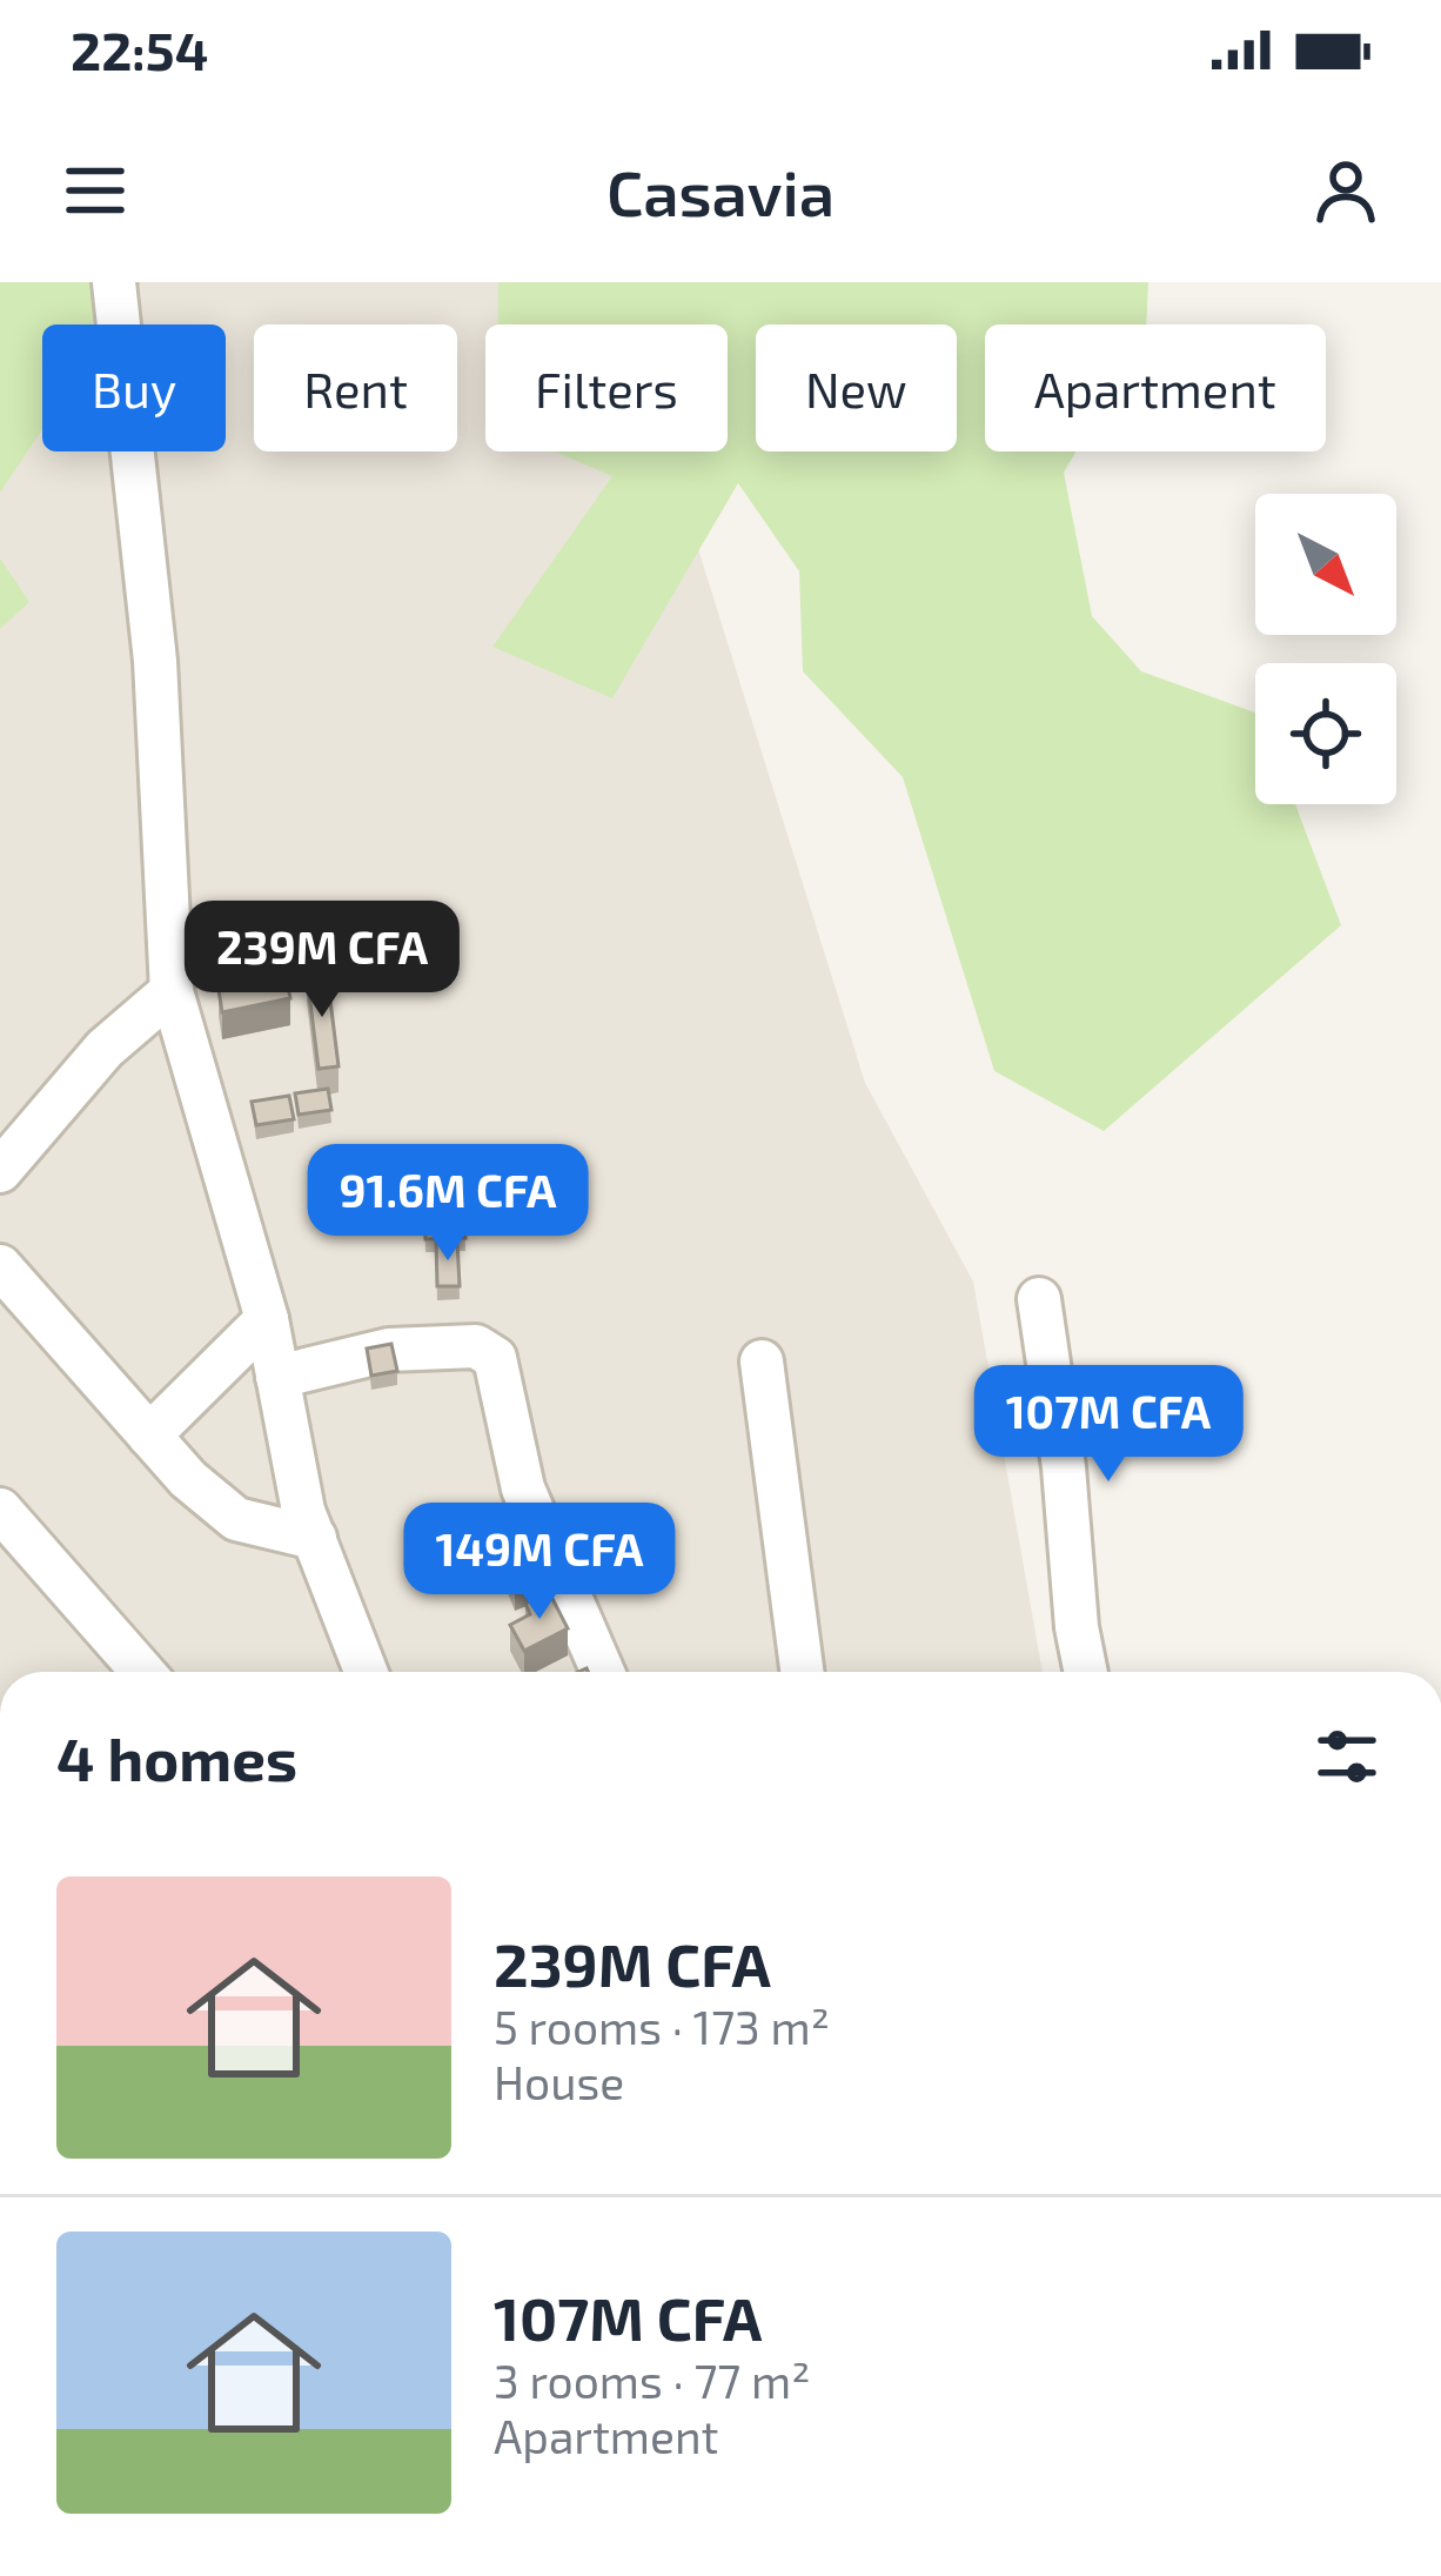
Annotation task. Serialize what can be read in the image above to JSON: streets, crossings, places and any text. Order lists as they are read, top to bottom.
{
  "north": "bottom right",
  "page": {
    "status": "22:54",
    "header": "Casavia",
    "chip": [
      "Buy",
      "Rent",
      "Filters",
      "New",
      "Apartment"
    ],
    "price": [
      "239M CFA",
      "91.6M CFA",
      "107M CFA",
      "149M CFA"
    ],
    "heading": "4 homes",
    "list": [
      {
        "name": "239M CFA",
        "note": "5 rooms · 173 m² · House"
      },
      {
        "name": "107M CFA",
        "note": "3 rooms · 77 m² · Apartment"
      }
    ]
  }
}
